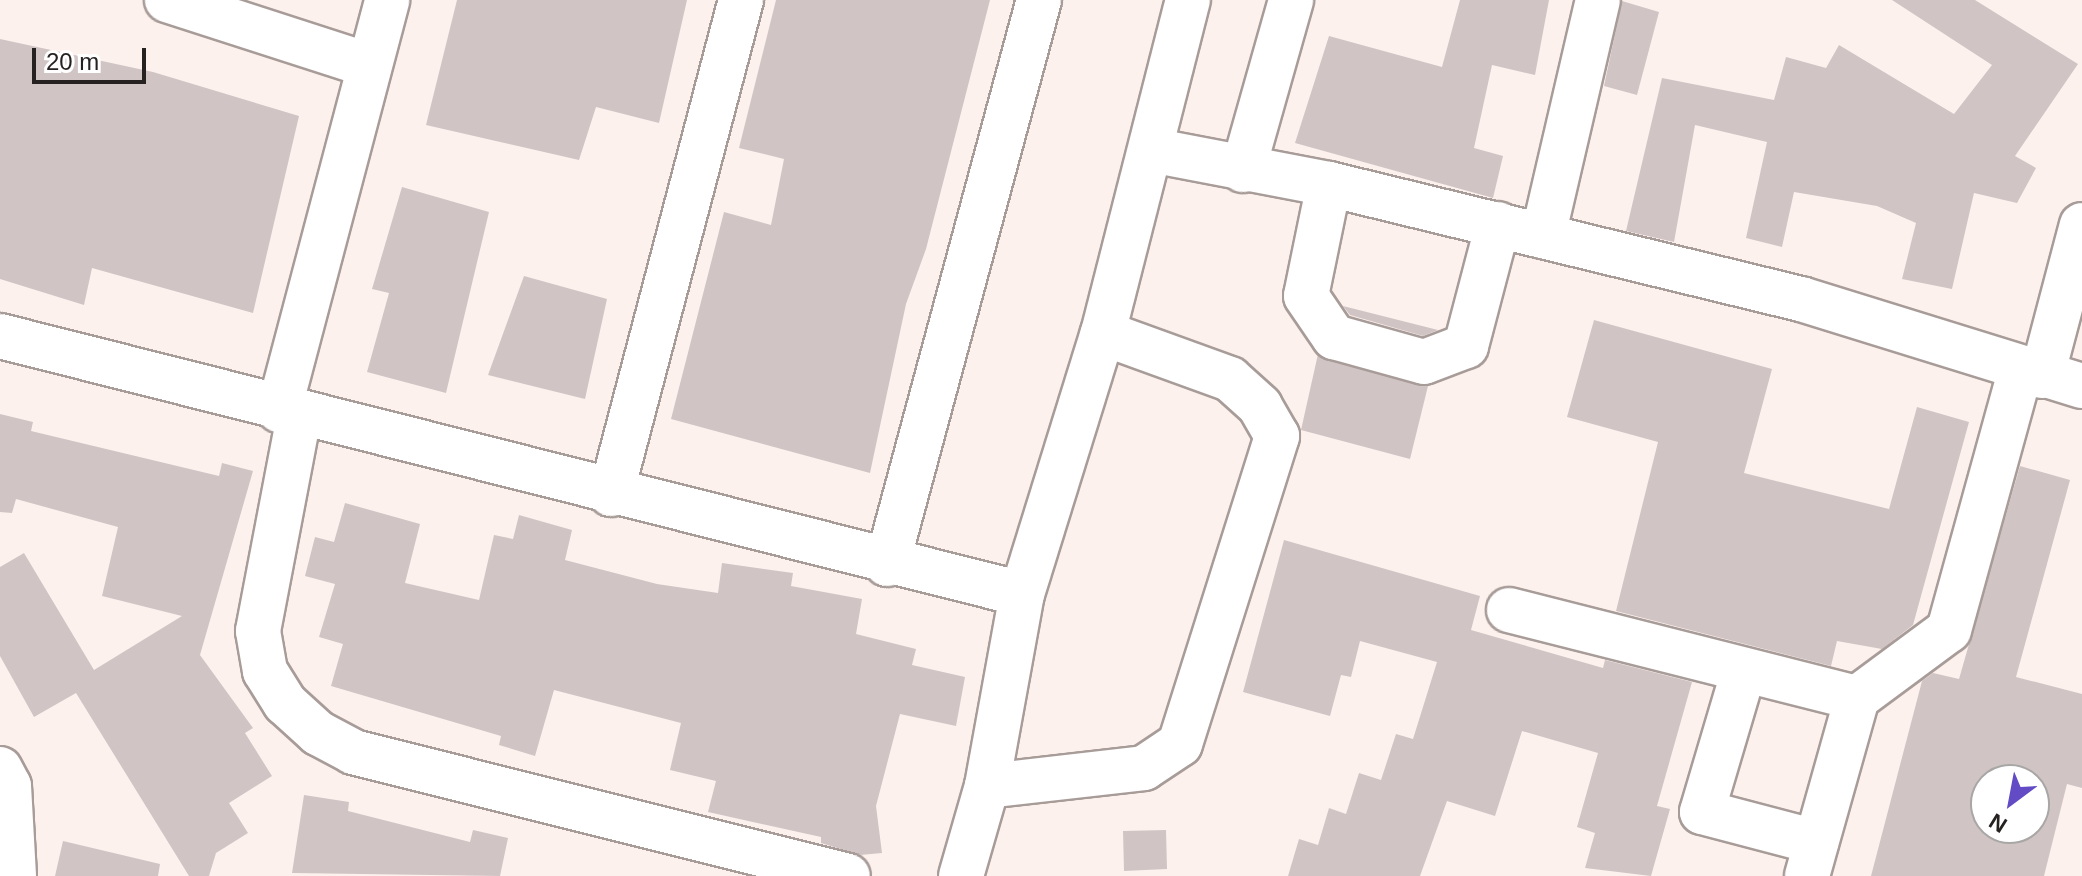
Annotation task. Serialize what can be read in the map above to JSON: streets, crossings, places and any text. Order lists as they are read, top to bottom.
{
  "scale_bar": "20 m",
  "north": "bottom left"
}
